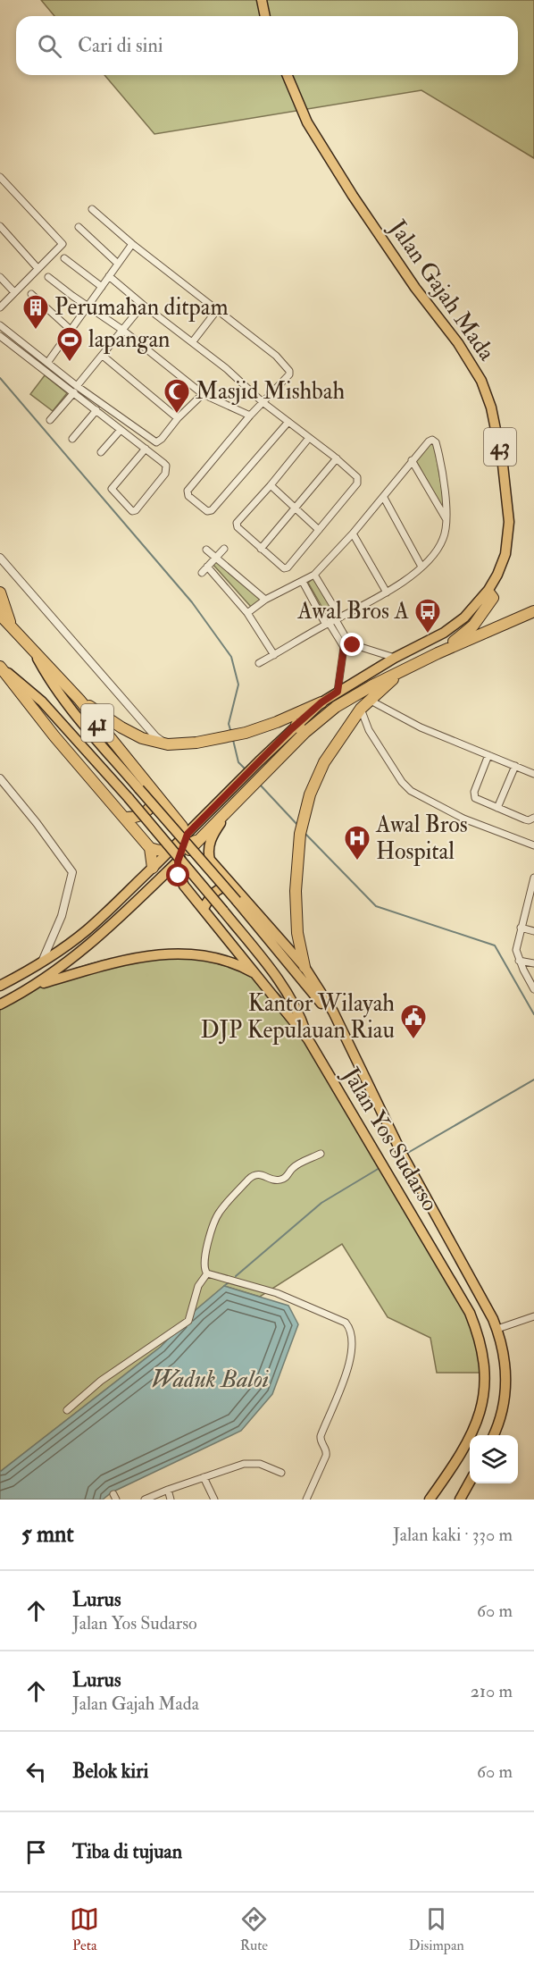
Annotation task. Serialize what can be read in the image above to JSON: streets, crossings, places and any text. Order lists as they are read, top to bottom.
{
  "streets": {
    "highway": ["Jalan Gajah Mada", "43", "41"],
    "main road": ["Jalan Yos Sudarso"]
  },
  "crossings": [
    ["Jalan Gajah Mada", "41"],
    ["Jalan Gajah Mada", "Jalan Yos Sudarso"],
    ["41", "Jalan Yos Sudarso"]
  ],
  "water": ["Waduk Baloi"],
  "places": {
    "building": ["Perumahan ditpam"],
    "sports": ["lapangan"],
    "mosque": ["Masjid Mishbah"],
    "bus stop": ["Awal Bros A"],
    "hospital": ["Awal Bros Hospital"],
    "public building": ["Kantor Wilayah DJP Kepulauan Riau"]
  },
  "page": {
    "search": "Cari di sini",
    "heading": ["5 mnt", "Jalan kaki · 330 m"],
    "list": [
      ["Lurus", "Jalan Yos Sudarso", "60 m"],
      ["Lurus", "Jalan Gajah Mada", "210 m"],
      ["Belok kiri", "60 m"],
      "Tiba di tujuan"
    ],
    "nav": ["Peta", "Rute", "Disimpan"]
  }
}
